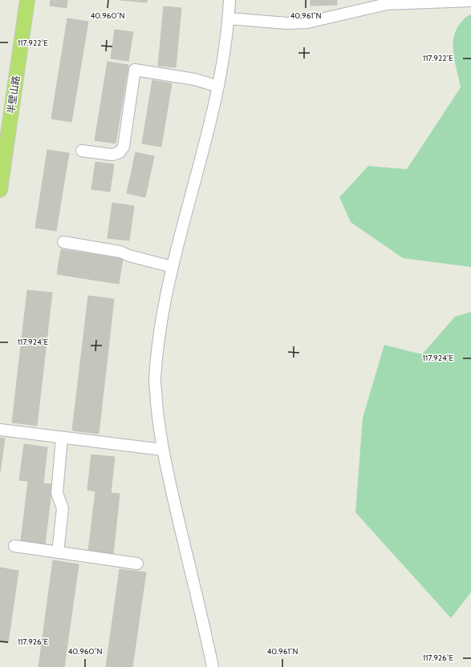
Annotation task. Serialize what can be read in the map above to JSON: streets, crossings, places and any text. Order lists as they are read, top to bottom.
{
  "streets": {
    "main road": ["半壁山路"]
  },
  "coordinates": [
    "40.960°N",
    "40.961°N",
    "117.922°E",
    "117.924°E",
    "117.926°E"
  ]
}
